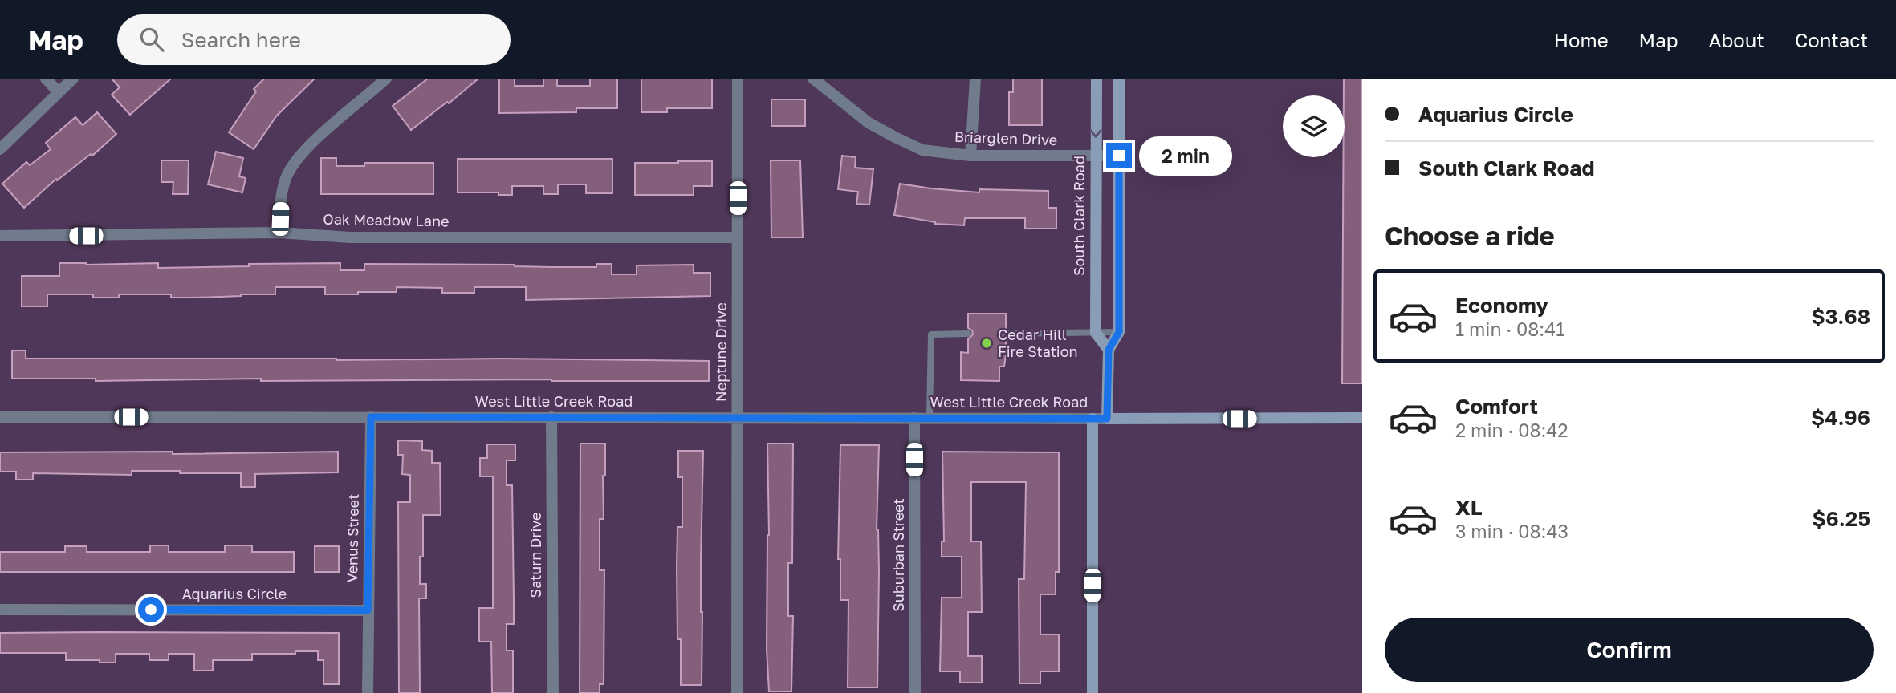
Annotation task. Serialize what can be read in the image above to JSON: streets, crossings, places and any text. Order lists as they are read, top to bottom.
{
  "streets": {
    "street": [
      "Briarglen Drive",
      "South Clark Road",
      "Oak Meadow Lane",
      "Neptune Drive",
      "West Little Creek Road",
      "Venus Street",
      "Saturn Drive",
      "Suburban Street",
      "Aquarius Circle"
    ]
  },
  "crossings": [
    ["Briarglen Drive", "South Clark Road"],
    ["Oak Meadow Lane", "Neptune Drive"],
    ["Neptune Drive", "West Little Creek Road"],
    ["West Little Creek Road", "Venus Street"],
    ["West Little Creek Road", "Saturn Drive"],
    ["West Little Creek Road", "Suburban Street"],
    ["Venus Street", "Aquarius Circle"]
  ],
  "places": ["Cedar Hill Fire Station"],
  "page": {
    "header": "Map",
    "search": "Search here",
    "nav": [
      "Home",
      "Map",
      "About",
      "Contact"
    ],
    "banner": ["Aquarius Circle", "South Clark Road"],
    "bubble": "2 min",
    "heading": "Choose a ride",
    "list": [
      {
        "name": "Economy",
        "note": "1 min · 08:41",
        "value": "$3.68"
      },
      {
        "name": "Comfort",
        "note": "2 min · 08:42",
        "value": "$4.96"
      },
      {
        "name": "XL",
        "note": "3 min · 08:43",
        "value": "$6.25"
      }
    ],
    "buttons": "Confirm"
  }
}
